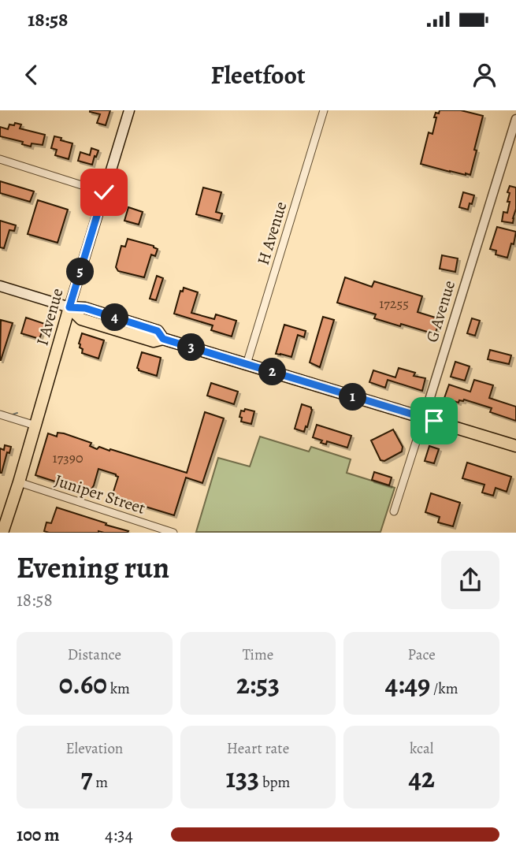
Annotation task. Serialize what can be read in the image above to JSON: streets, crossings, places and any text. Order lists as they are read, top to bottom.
{
  "streets": {
    "main road": ["I Avenue"],
    "street": ["H Avenue", "G Avenue", "Juniper Street"]
  },
  "crossings": [
    ["I Avenue", "Juniper Street"]
  ],
  "house_numbers": ["17255", "17390"],
  "page": {
    "status": "18:58",
    "header": "Fleetfoot",
    "pins": [
      "5",
      "4",
      "3",
      "2",
      "1"
    ],
    "heading": ["Evening run", "18:58"],
    "stats": [
      ["Distance", "0.60 km"],
      ["Time", "2:53"],
      ["Pace", "4:49 /km"],
      ["Elevation", "7 m"],
      ["Heart rate", "133 bpm"],
      ["kcal", "42"]
    ],
    "list": [
      {
        "name": "100 m",
        "note": "4:34"
      }
    ]
  }
}
